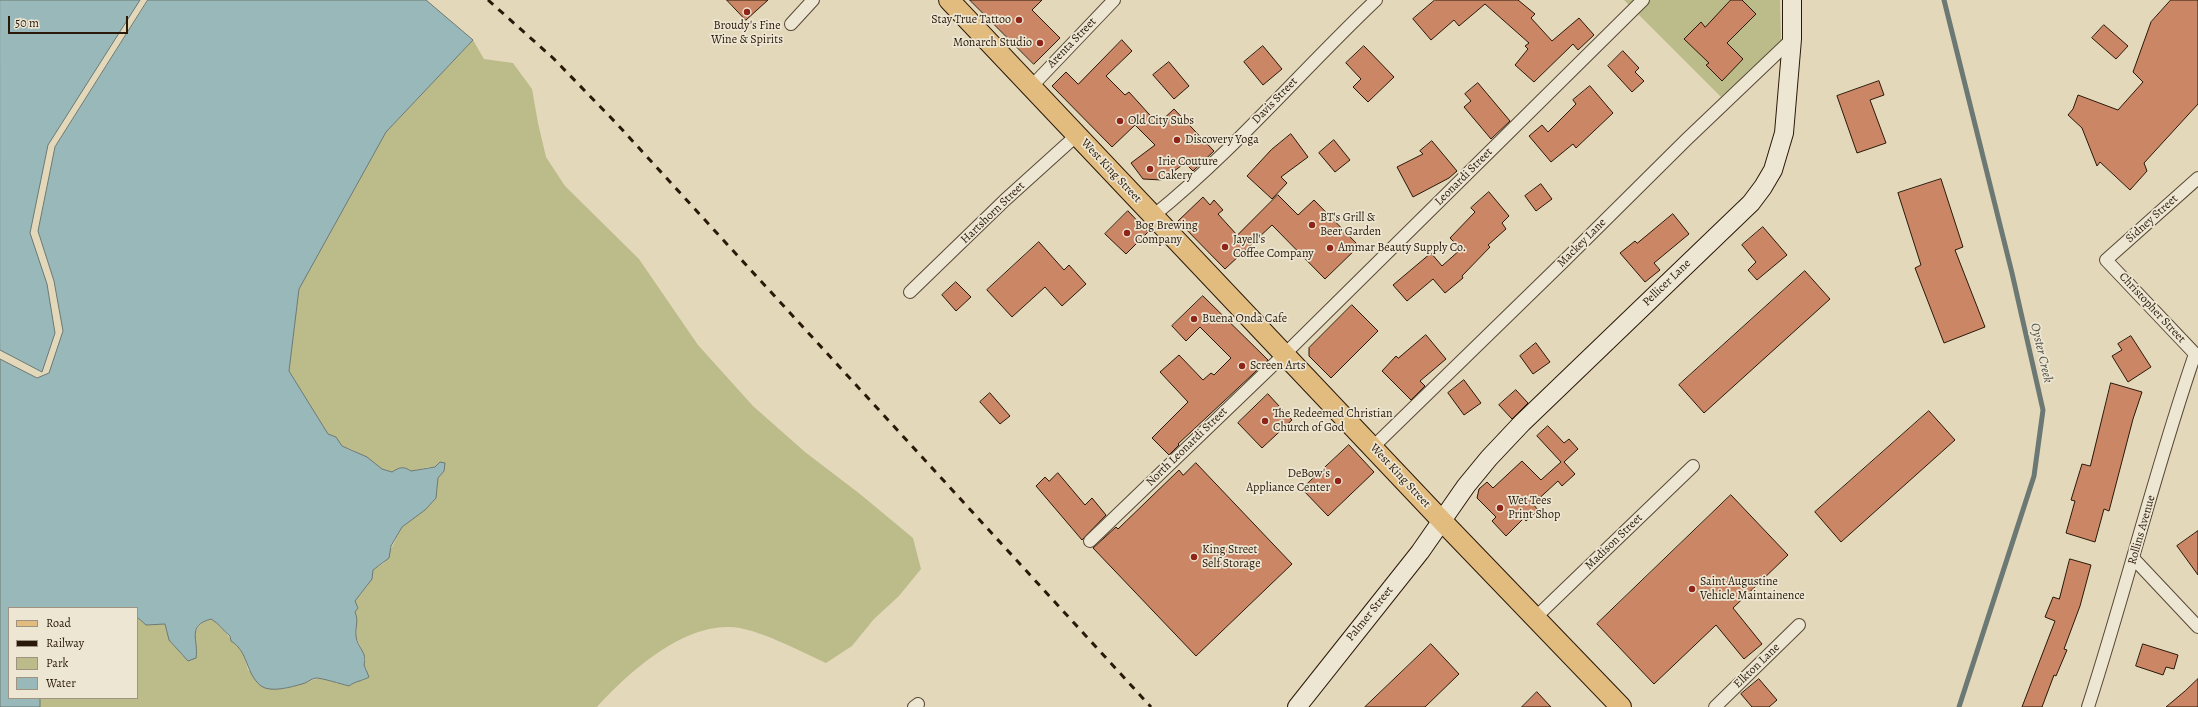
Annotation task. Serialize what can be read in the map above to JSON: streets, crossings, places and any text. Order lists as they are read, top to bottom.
{
  "streets": {
    "main road": ["West King Street", "Pellicer Lane", "Palmer Street"],
    "street": [
      "Arenta Street",
      "Davis Street",
      "Leonardi Street",
      "Hartshorn Street",
      "Sidney Street",
      "Mackey Lane",
      "Christopher Street",
      "North Leonardi Street",
      "Rollins Avenue",
      "Madison Street",
      "Elkton Lane"
    ]
  },
  "crossings": [
    ["Arenta Street", "West King Street"],
    ["Davis Street", "West King Street"],
    ["West King Street", "Leonardi Street"],
    ["West King Street", "Hartshorn Street"],
    ["West King Street", "Mackey Lane"],
    ["West King Street", "Pellicer Lane"],
    ["West King Street", "North Leonardi Street"],
    ["West King Street", "Madison Street"],
    ["West King Street", "Palmer Street"],
    ["Leonardi Street", "North Leonardi Street"],
    ["Sidney Street", "Christopher Street"],
    ["Mackey Lane", "Pellicer Lane"],
    ["Pellicer Lane", "Palmer Street"],
    ["Christopher Street", "Rollins Avenue"]
  ],
  "water": ["Oyster Creek"],
  "places": [
    "Broudy's Fine Wine & Spirits",
    "Stay True Tattoo",
    "Monarch Studio",
    "Old City Subs",
    "Discovery Yoga",
    "Irie Couture Cakery",
    "BT's Grill & Beer Garden",
    "Bog Brewing Company",
    "Jayell's Coffee Company",
    "Ammar Beauty Supply Co.",
    "Buena Onda Cafe",
    "Screen Arts",
    "The Redeemed Christian Church of God",
    "DeBow's Appliance Center",
    "Wet Tees Print Shop",
    "King Street Self Storage",
    "Saint Augustine Vehicle Maintainence"
  ],
  "legend": [
    "Road",
    "Railway",
    "Park",
    "Water"
  ],
  "scale_bar": "50 m"
}
